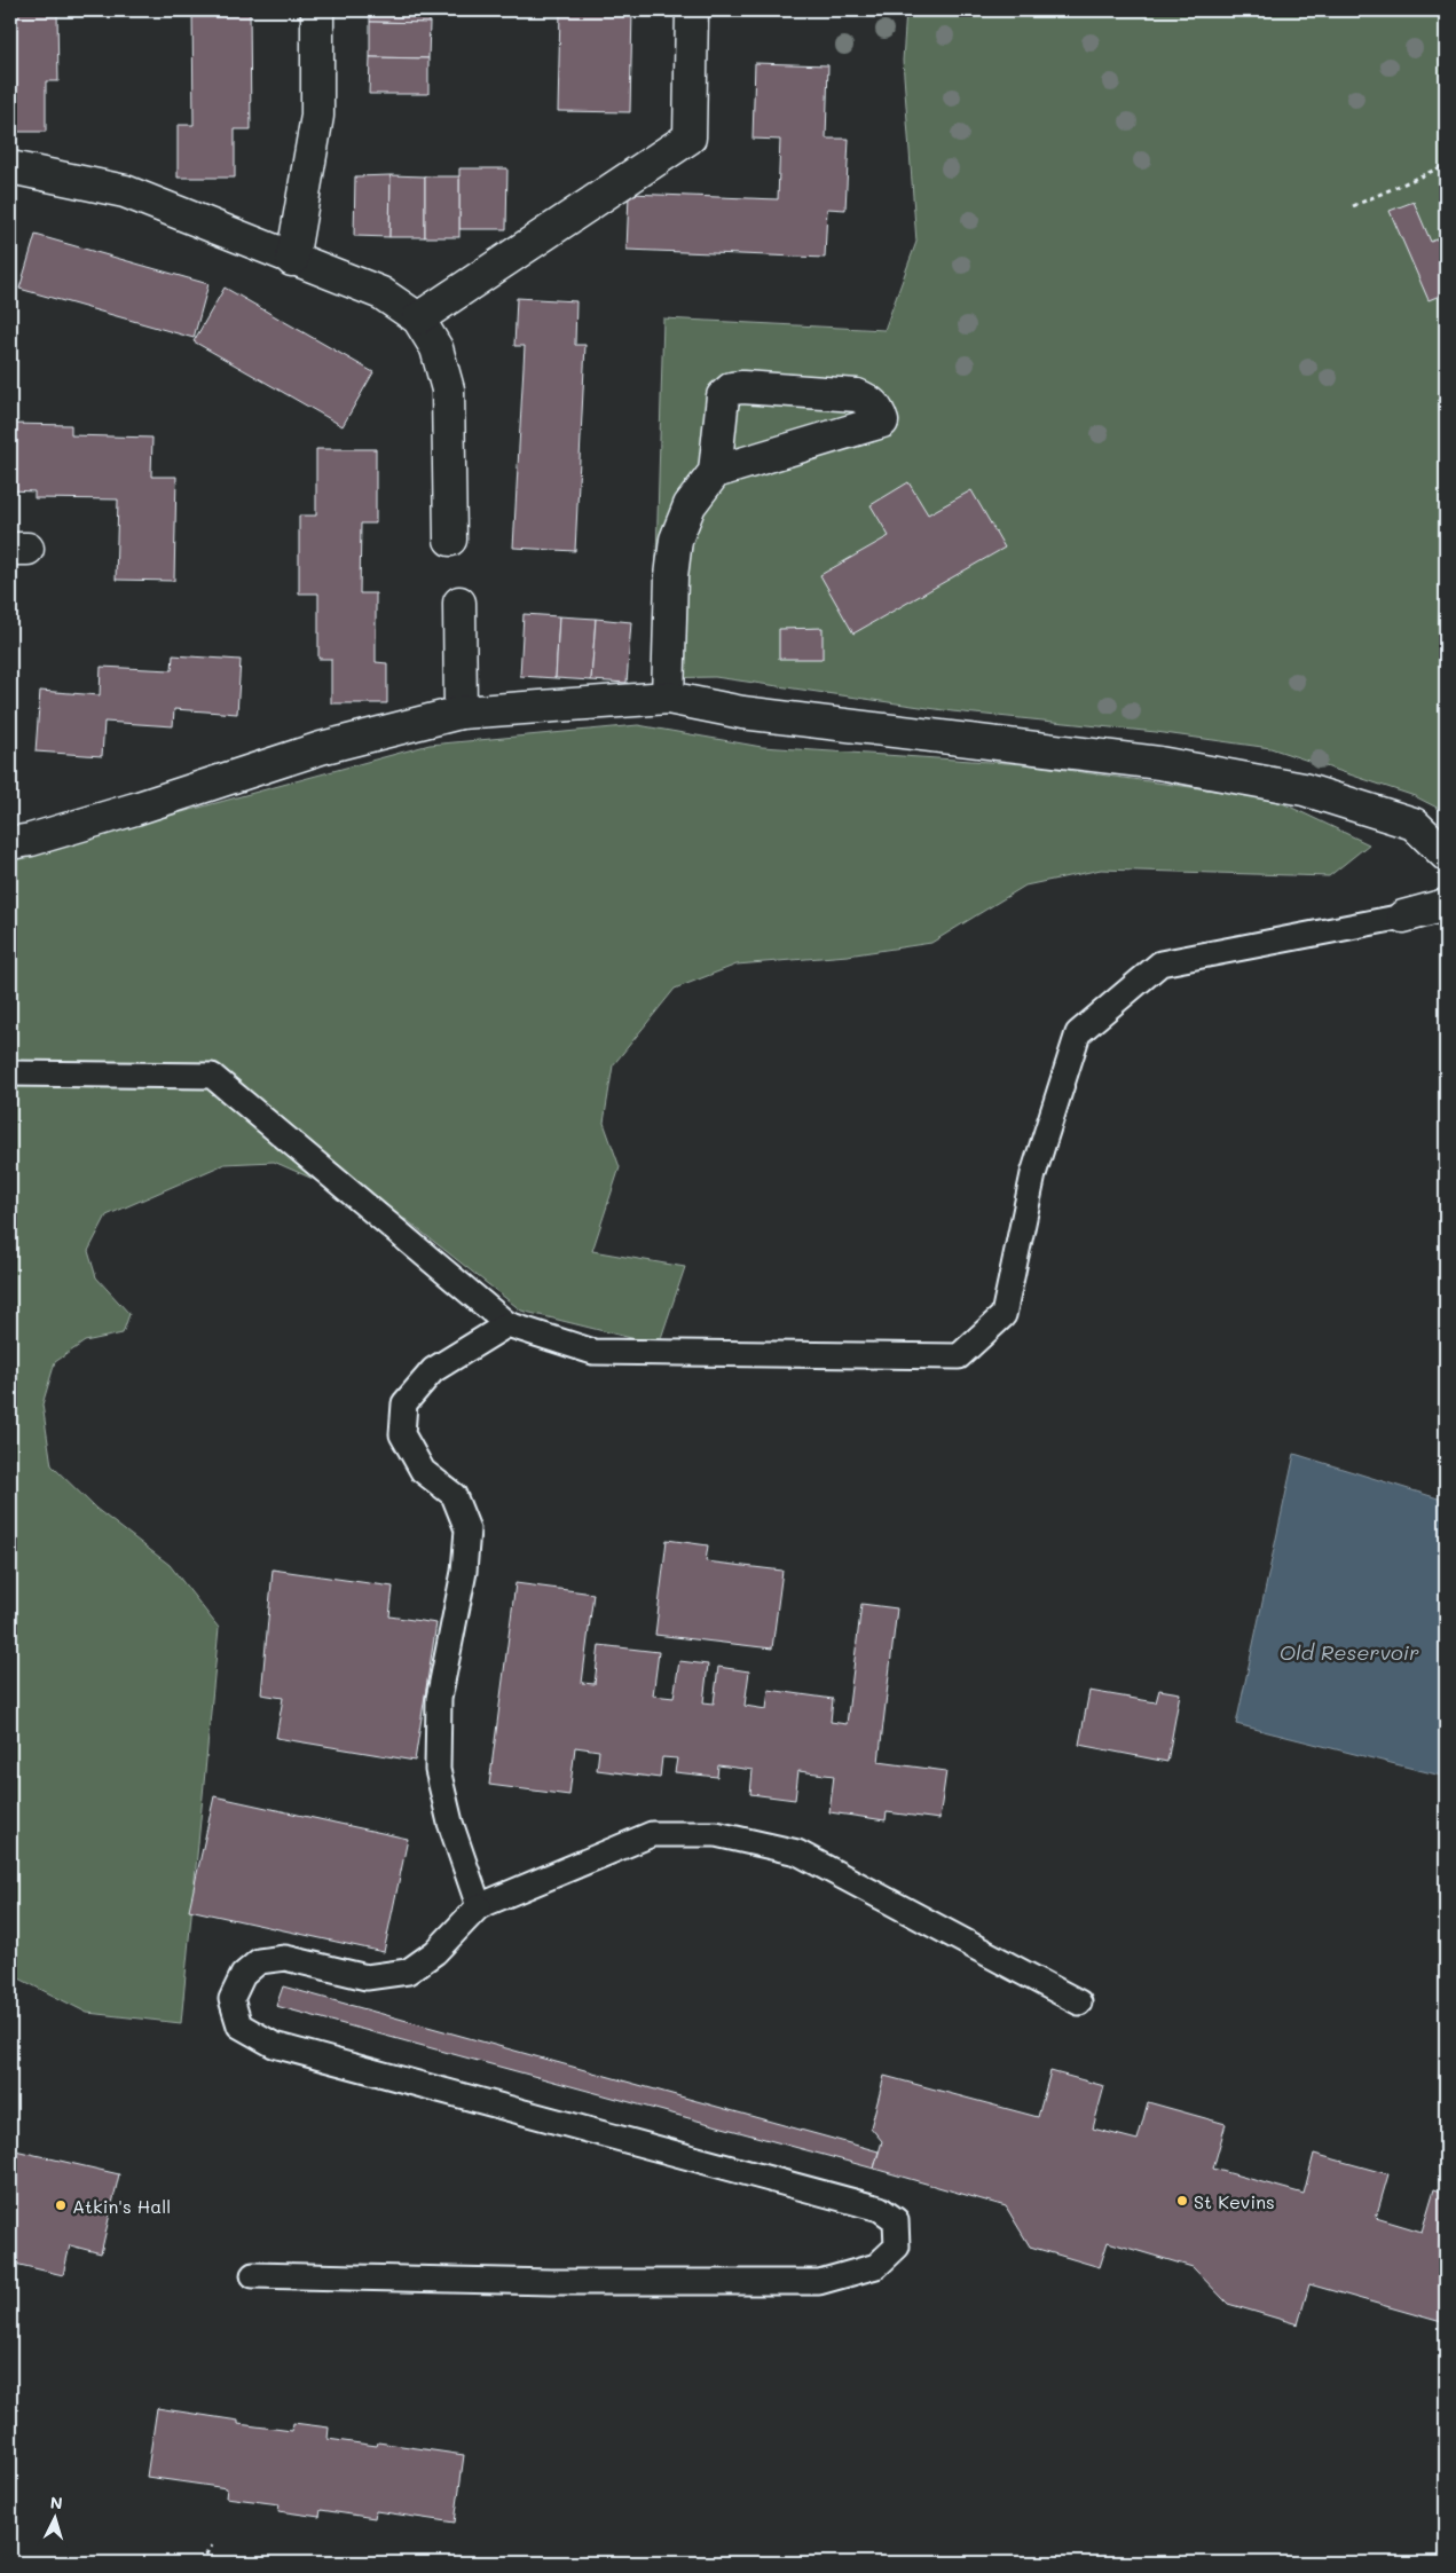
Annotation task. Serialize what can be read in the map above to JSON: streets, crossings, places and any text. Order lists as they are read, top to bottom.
{
  "water": ["Old Reservoir"],
  "places": ["St Kevins", "Atkin's Hall"],
  "north": "top"
}
